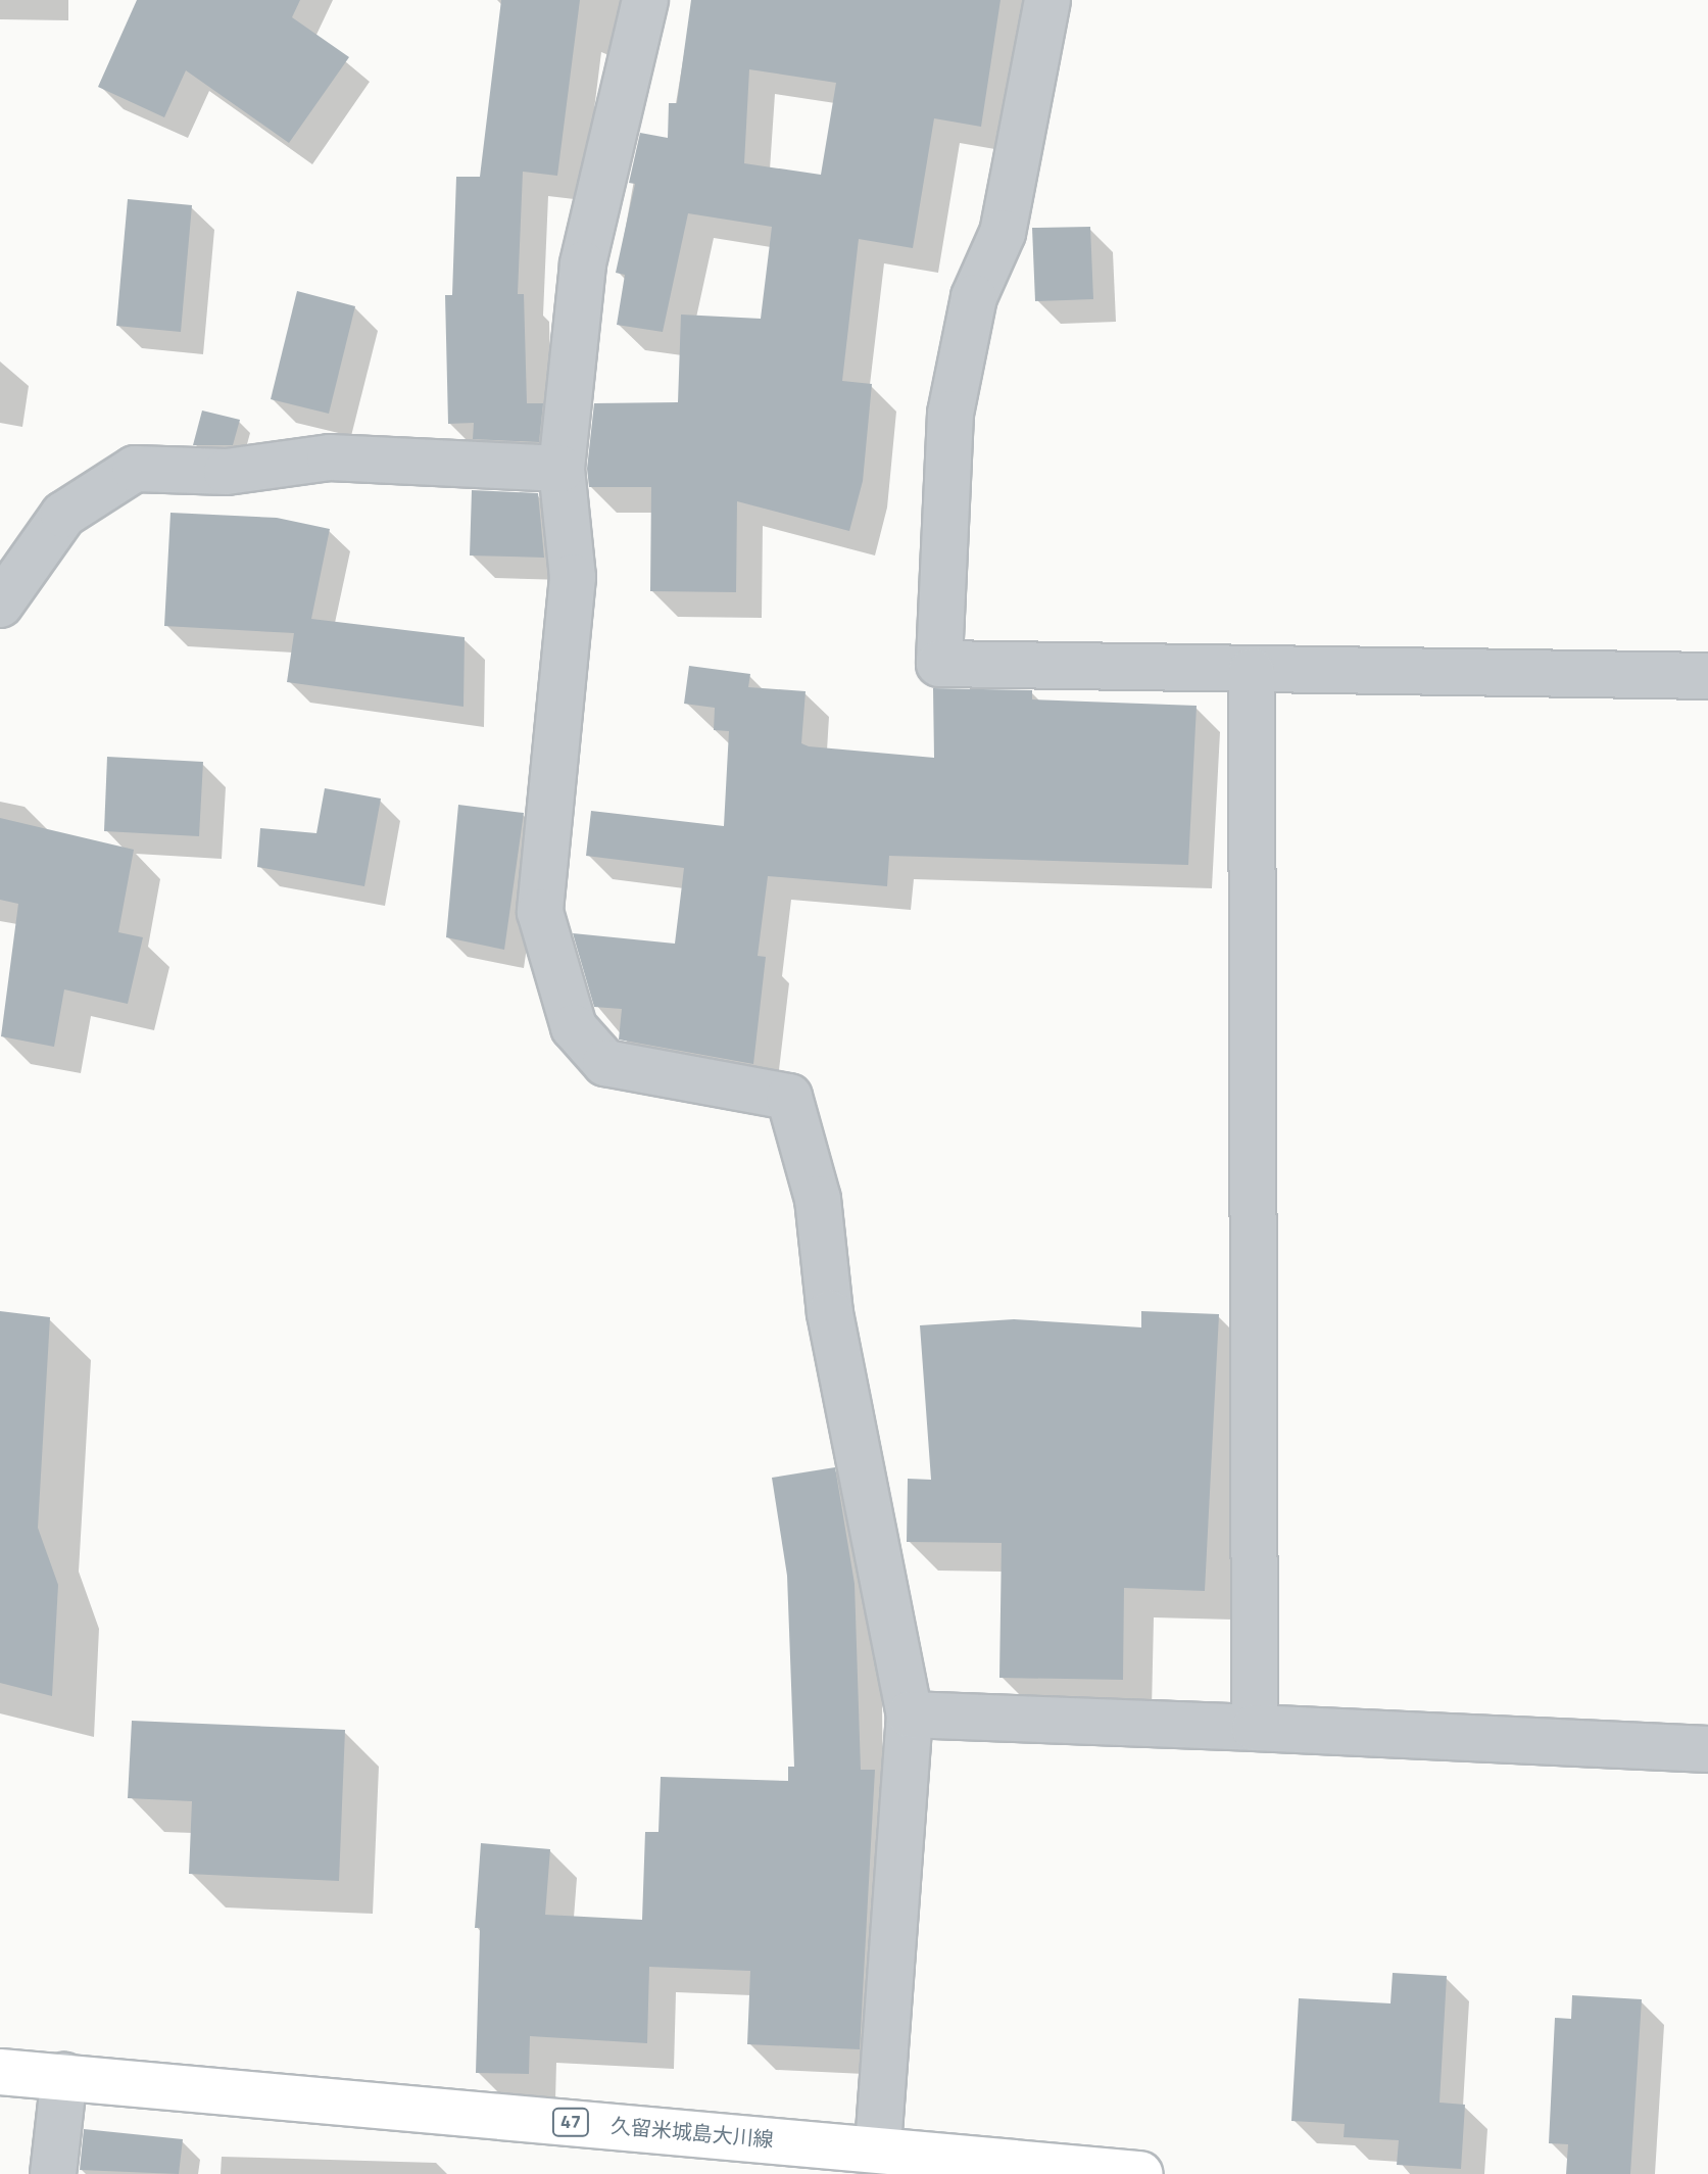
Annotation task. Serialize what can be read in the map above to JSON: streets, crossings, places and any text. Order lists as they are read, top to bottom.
{
  "streets": {
    "main road": ["47", "久留米城島大川線"]
  }
}
